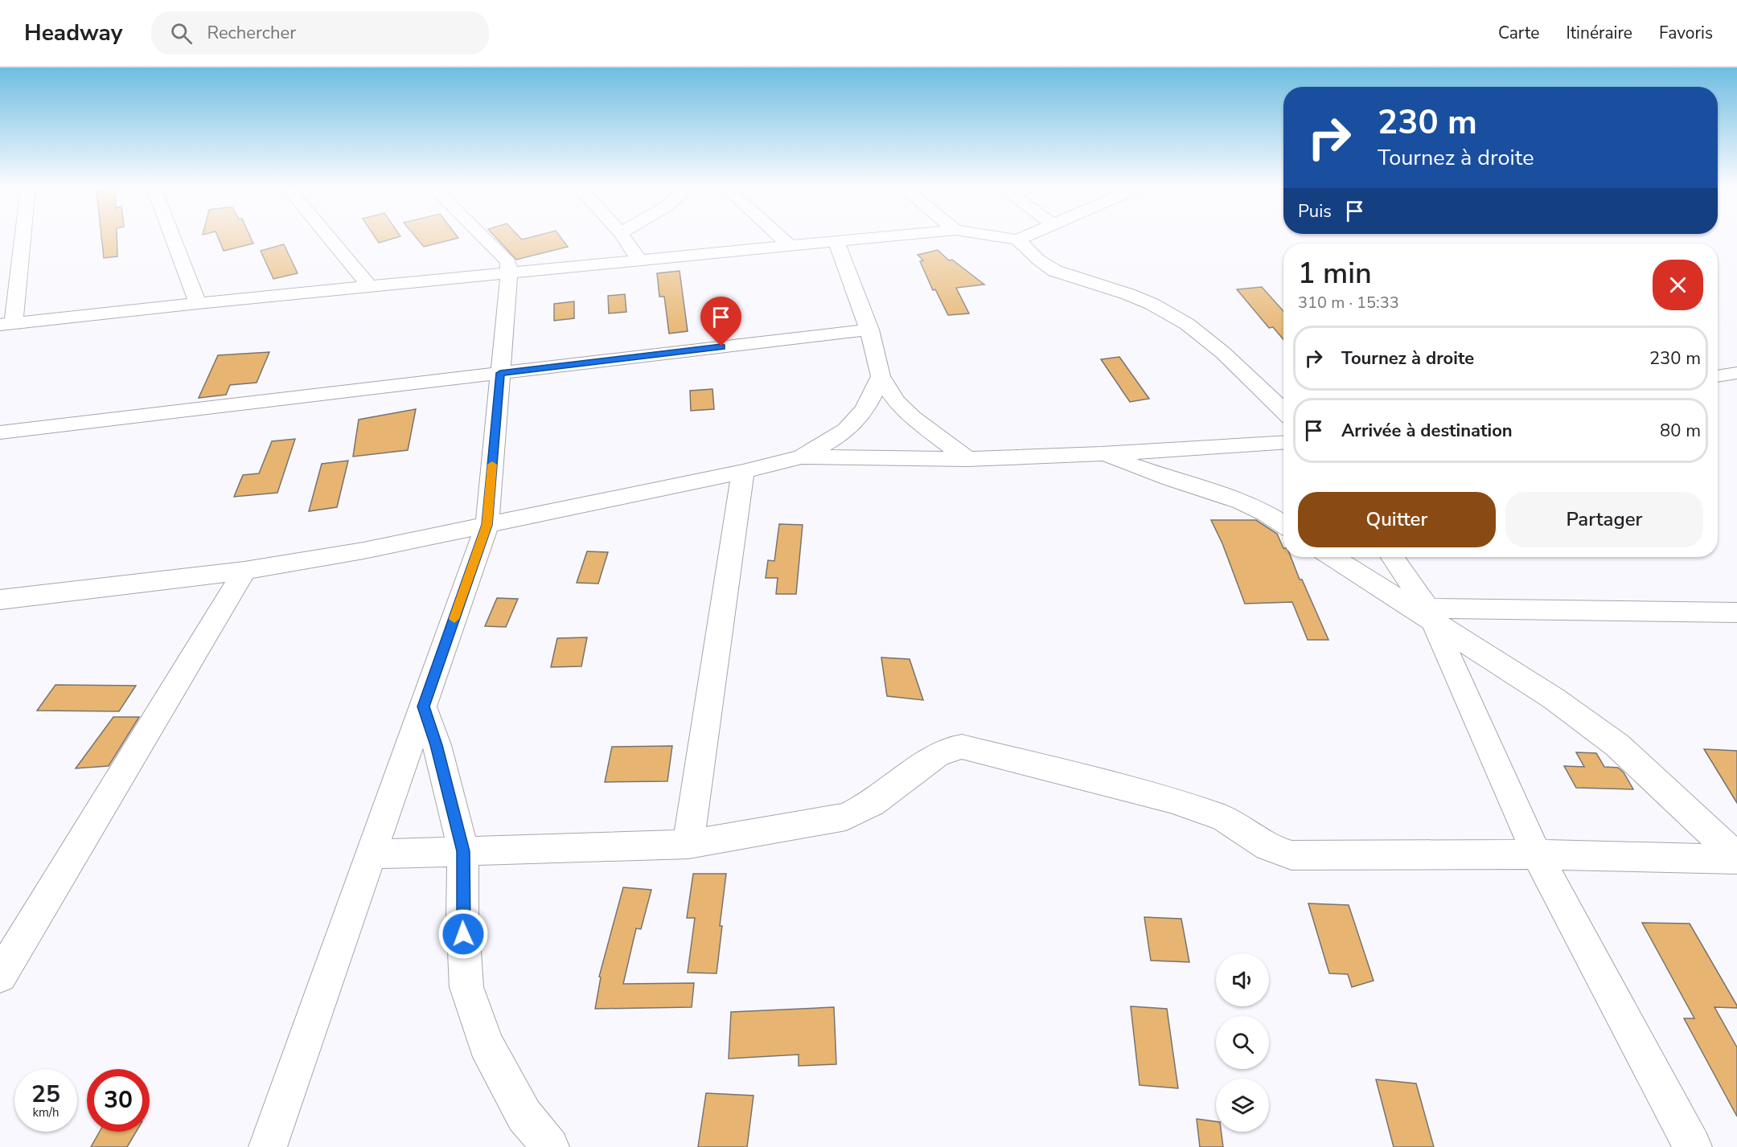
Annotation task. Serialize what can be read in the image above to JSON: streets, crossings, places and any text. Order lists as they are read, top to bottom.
{
  "page": {
    "header": "Headway",
    "search": "Rechercher",
    "nav": ["Carte", "Itinéraire", "Favoris"],
    "turn": ["230 m", "Tournez à droite"],
    "then": "Puis",
    "heading": ["1 min", "310 m · 15:33"],
    "list": [
      {
        "name": "Tournez à droite",
        "value": "230 m"
      },
      {
        "name": "Arrivée à destination",
        "value": "80 m"
      }
    ],
    "buttons": ["Quitter", "Partager"],
    "speed": "25 km/h",
    "limit": "30"
  }
}
